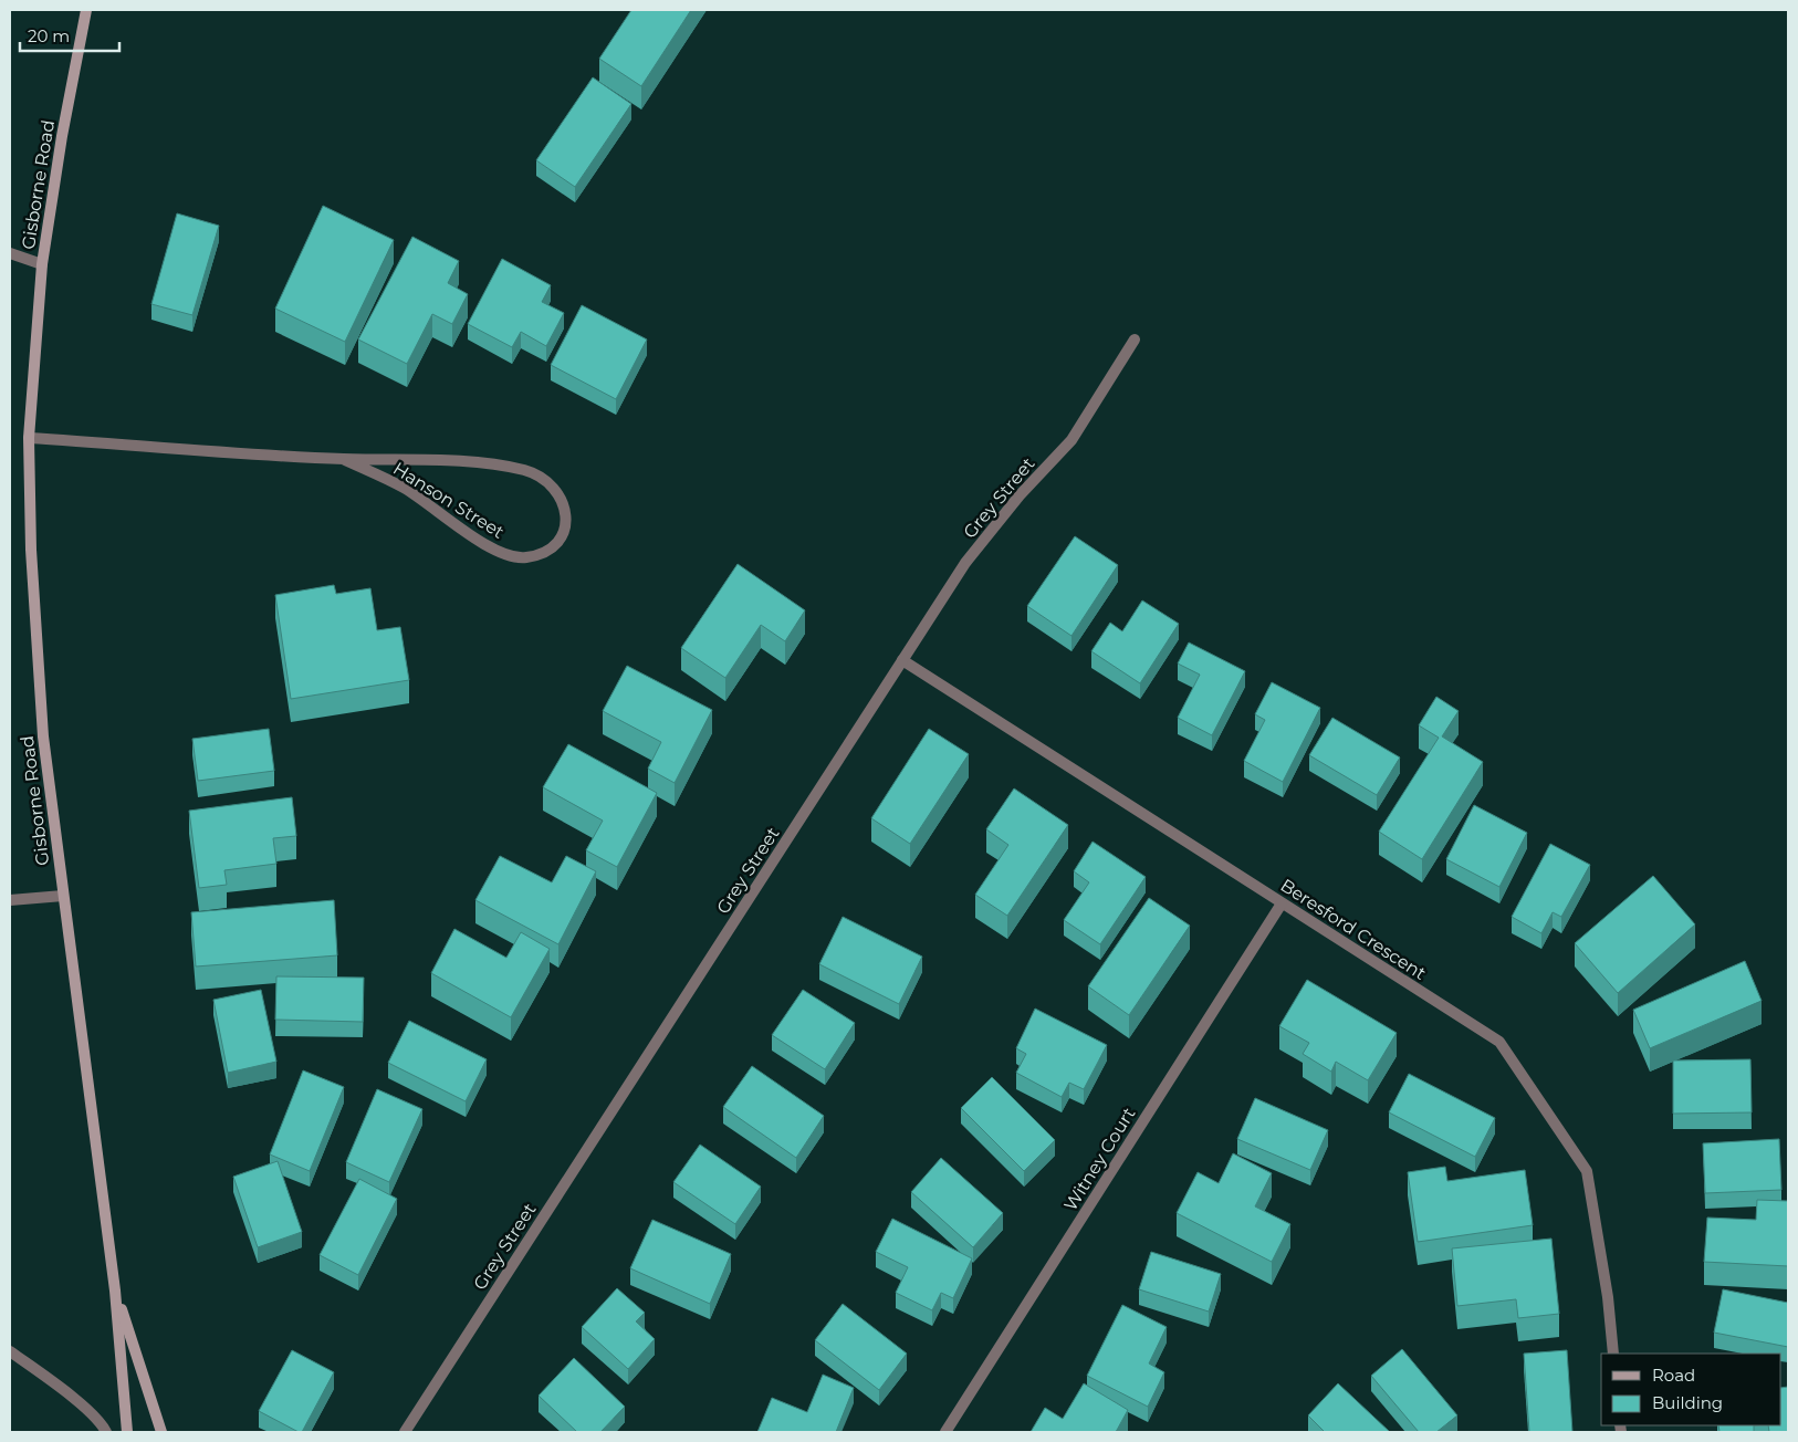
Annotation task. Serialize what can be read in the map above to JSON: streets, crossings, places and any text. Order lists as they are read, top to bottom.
{
  "streets": {
    "main road": ["Gisborne Road"],
    "street": [
      "Grey Street",
      "Hanson Street",
      "Beresford Crescent",
      "Witney Court"
    ]
  },
  "crossings": [
    ["Gisborne Road", "Hanson Street"],
    ["Grey Street", "Beresford Crescent"],
    ["Beresford Crescent", "Witney Court"]
  ],
  "legend": ["Road", "Building"],
  "scale_bar": "20 m"
}
